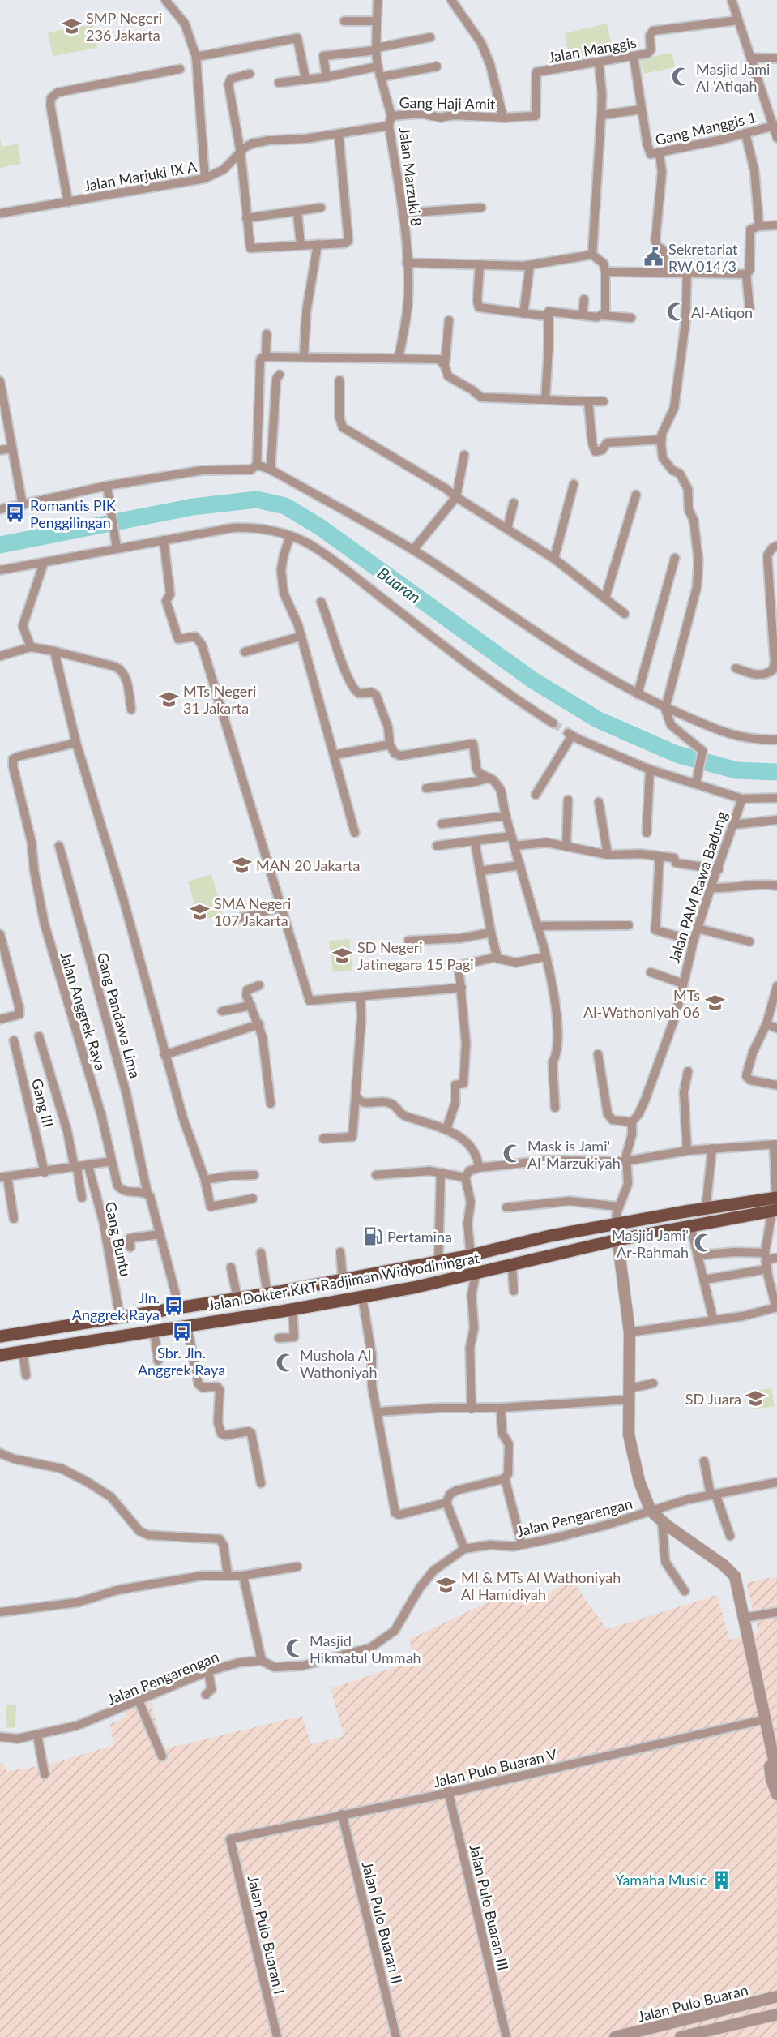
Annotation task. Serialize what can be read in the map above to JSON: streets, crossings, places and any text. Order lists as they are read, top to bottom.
{
  "streets": {
    "main road": ["Jalan Dokter KRT Radjiman Widyodiningrat"],
    "street": [
      "Jalan Manggis",
      "Gang Haji Amit",
      "Gang Manggis 1",
      "Jalan Marjuki IX A",
      "Jalan Marzuki 8",
      "Jalan PAM Rawa Badung",
      "Jalan Anggrek Raya",
      "Gang Pandawa Lima",
      "Gang III",
      "Gang Buntu",
      "Jalan Pengarengan",
      "Jalan Pulo Buaran V",
      "Jalan Pulo Buaran III",
      "Jalan Pulo Buaran II",
      "Jalan Pulo Buaran I",
      "Jalan Pulo Buaran"
    ]
  },
  "crossings": [
    ["Jalan Manggis", "Gang Haji Amit"],
    ["Gang Haji Amit", "Jalan Marzuki 8"],
    ["Jalan Marjuki IX A", "Jalan Marzuki 8"],
    ["Jalan PAM Rawa Badung", "Jalan Dokter KRT Radjiman Widyodiningrat"],
    ["Jalan PAM Rawa Badung", "Jalan Pengarengan"],
    ["Jalan PAM Rawa Badung", "Jalan Pulo Buaran V"],
    ["Jalan Anggrek Raya", "Gang Pandawa Lima"],
    ["Gang Buntu", "Jalan Dokter KRT Radjiman Widyodiningrat"],
    ["Jalan Pulo Buaran V", "Jalan Pulo Buaran III"],
    ["Jalan Pulo Buaran V", "Jalan Pulo Buaran II"],
    ["Jalan Pulo Buaran V", "Jalan Pulo Buaran I"]
  ],
  "water": ["Buaran"],
  "places": {
    "school or university": [
      "SMP Negeri 236 Jakarta",
      "MTs Negeri 31 Jakarta",
      "MAN 20 Jakarta",
      "SMA Negeri 107 Jakarta",
      "SD Negeri Jatinegara 15 Pagi",
      "MTs Al-Wathoniyah 06",
      "SD Juara",
      "MI & MTs Al Wathoniyah Al Hamidiyah"
    ],
    "mosque": [
      "Masjid Jami Al 'Atiqah",
      "Al-Atiqon",
      "Mask is Jami' Al-Marzukiyah",
      "Masjid Jami' Ar-Rahmah",
      "Mushola Al Wathoniyah",
      "Masjid Hikmatul Ummah"
    ],
    "public building": ["Sekretariat RW 014/3"],
    "bus stop": ["Romantis PIK Penggilingan", "Jln. Anggrek Raya", "Sbr. Jln. Anggrek Raya"],
    "fuel station": ["Pertamina"],
    "building": ["Yamaha Music"]
  }
}
